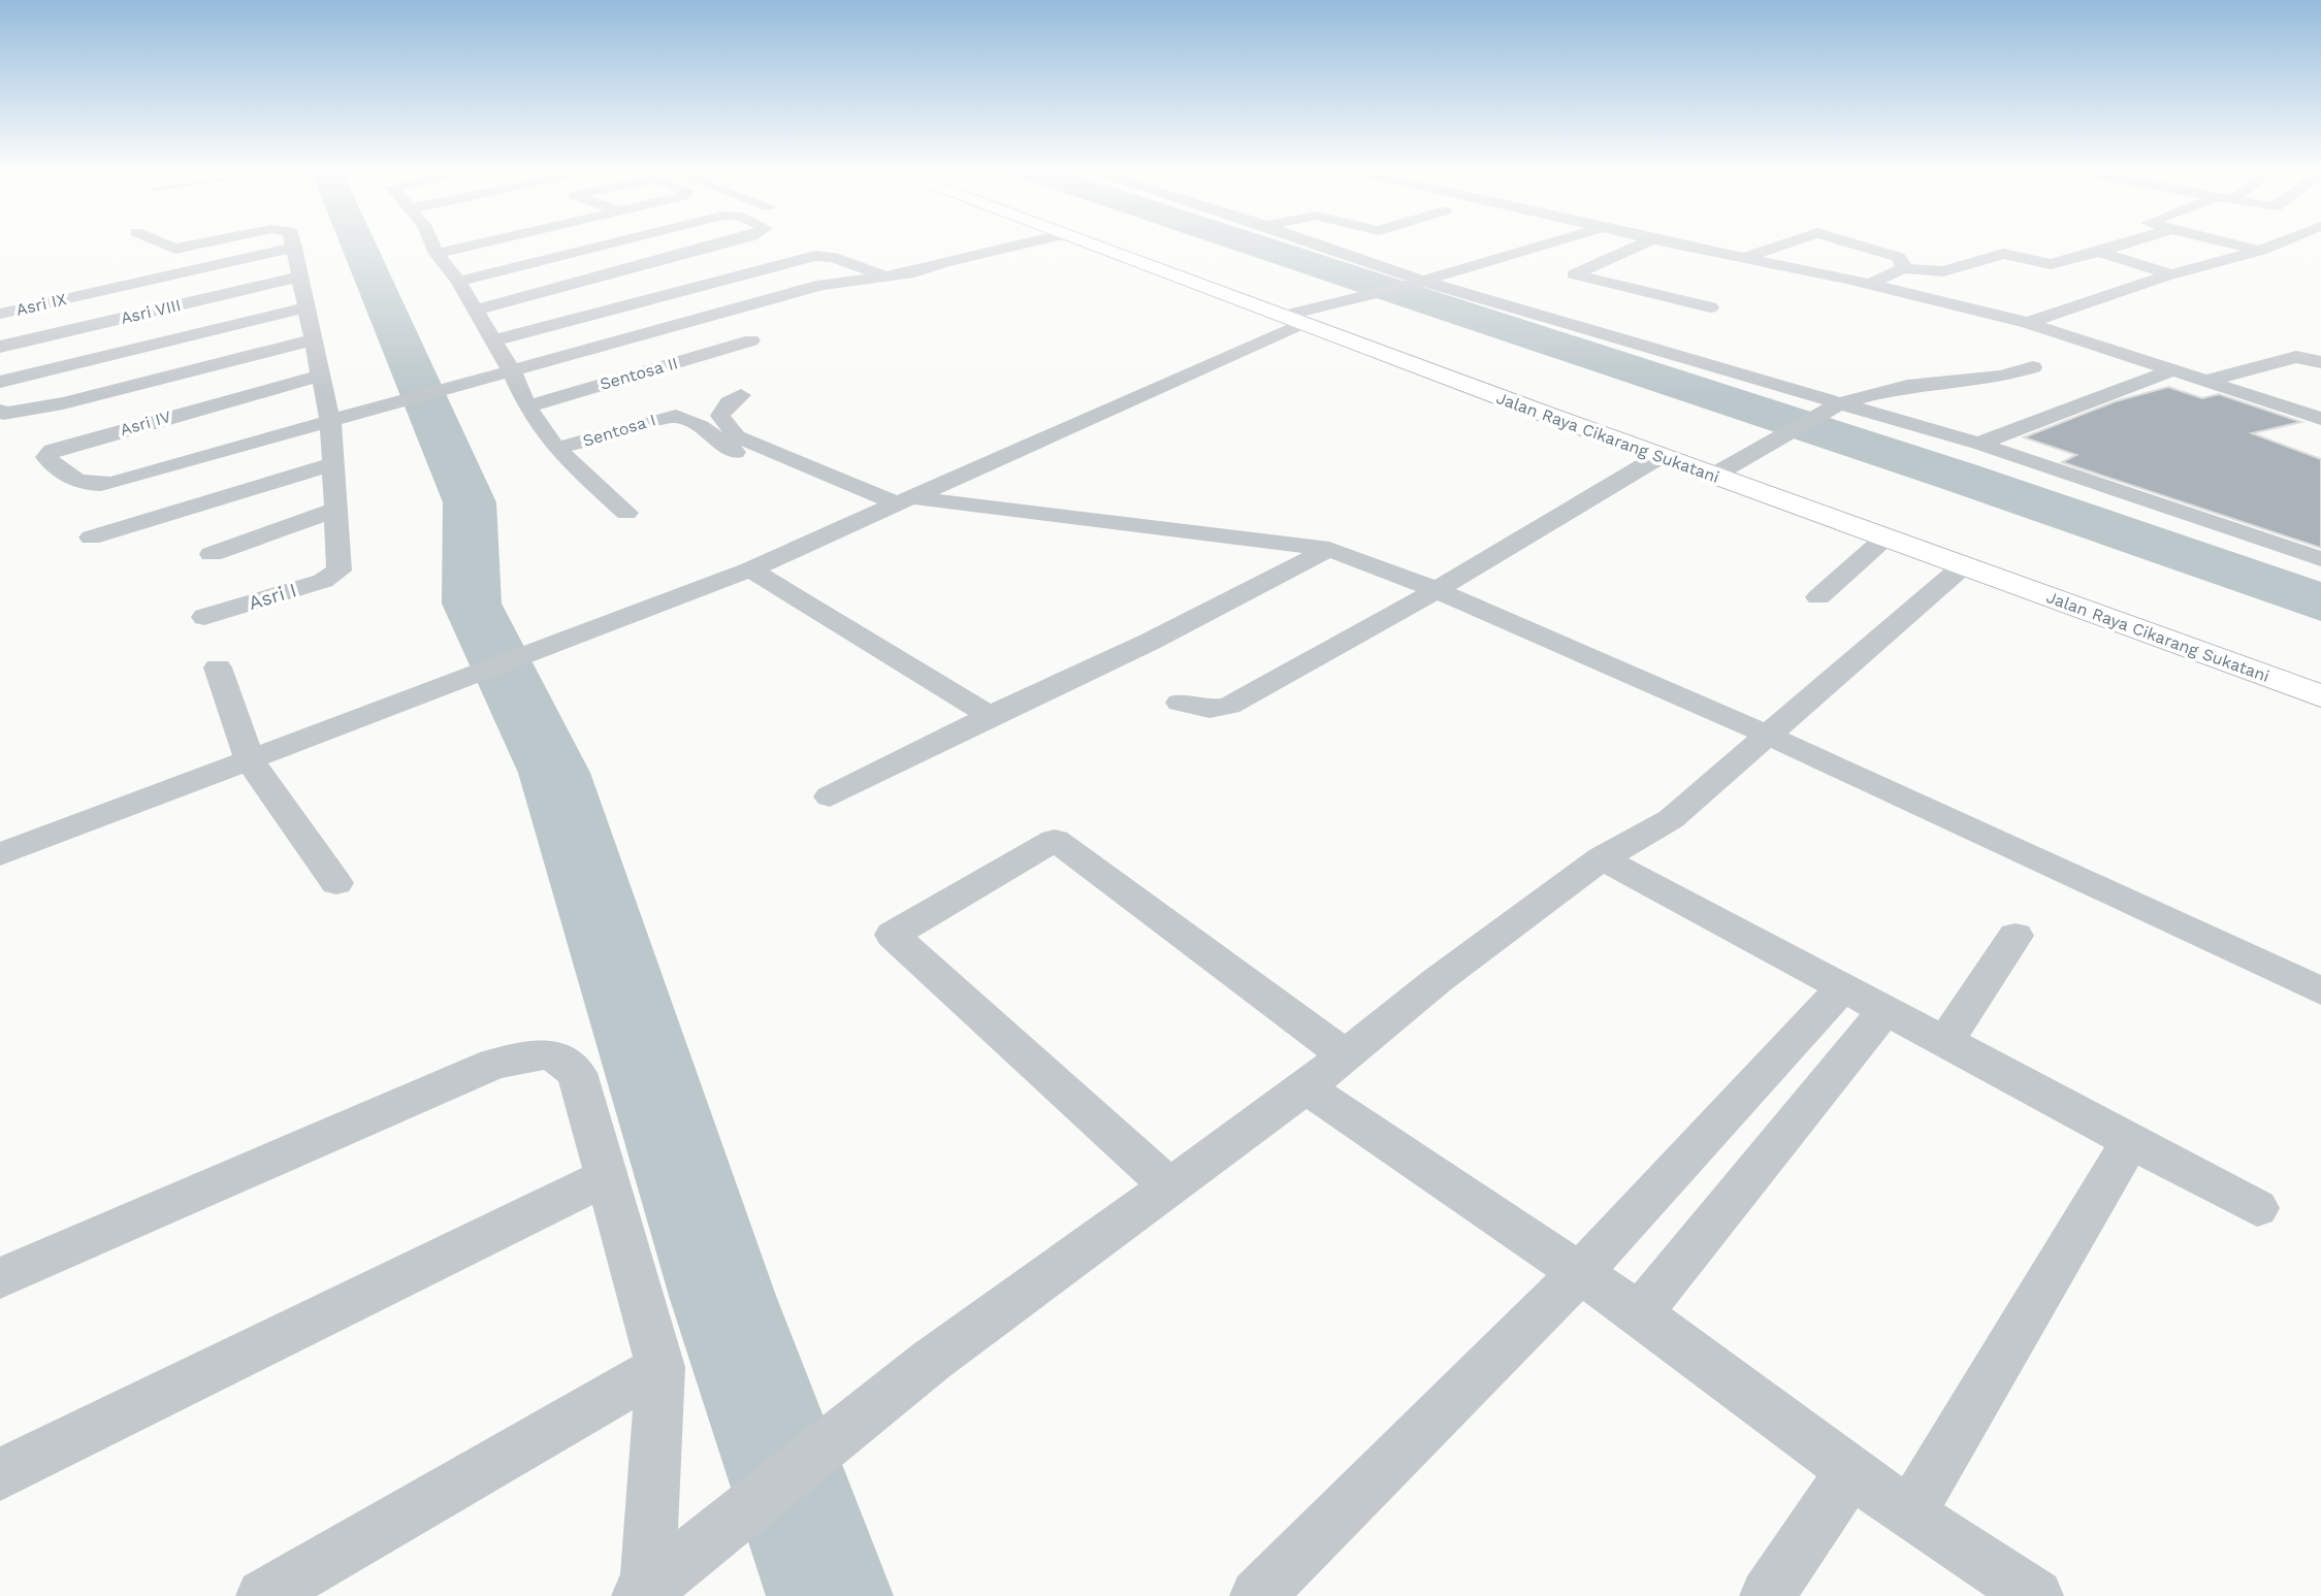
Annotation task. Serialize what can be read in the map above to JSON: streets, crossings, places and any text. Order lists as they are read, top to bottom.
{
  "streets": {
    "main road": ["Jalan Raya Cikarang Sukatani"],
    "street": [
      "Asri IX",
      "Asri VIII",
      "Sentosa II",
      "Asri IV",
      "Sentosa I",
      "Asri I"
    ]
  }
}
